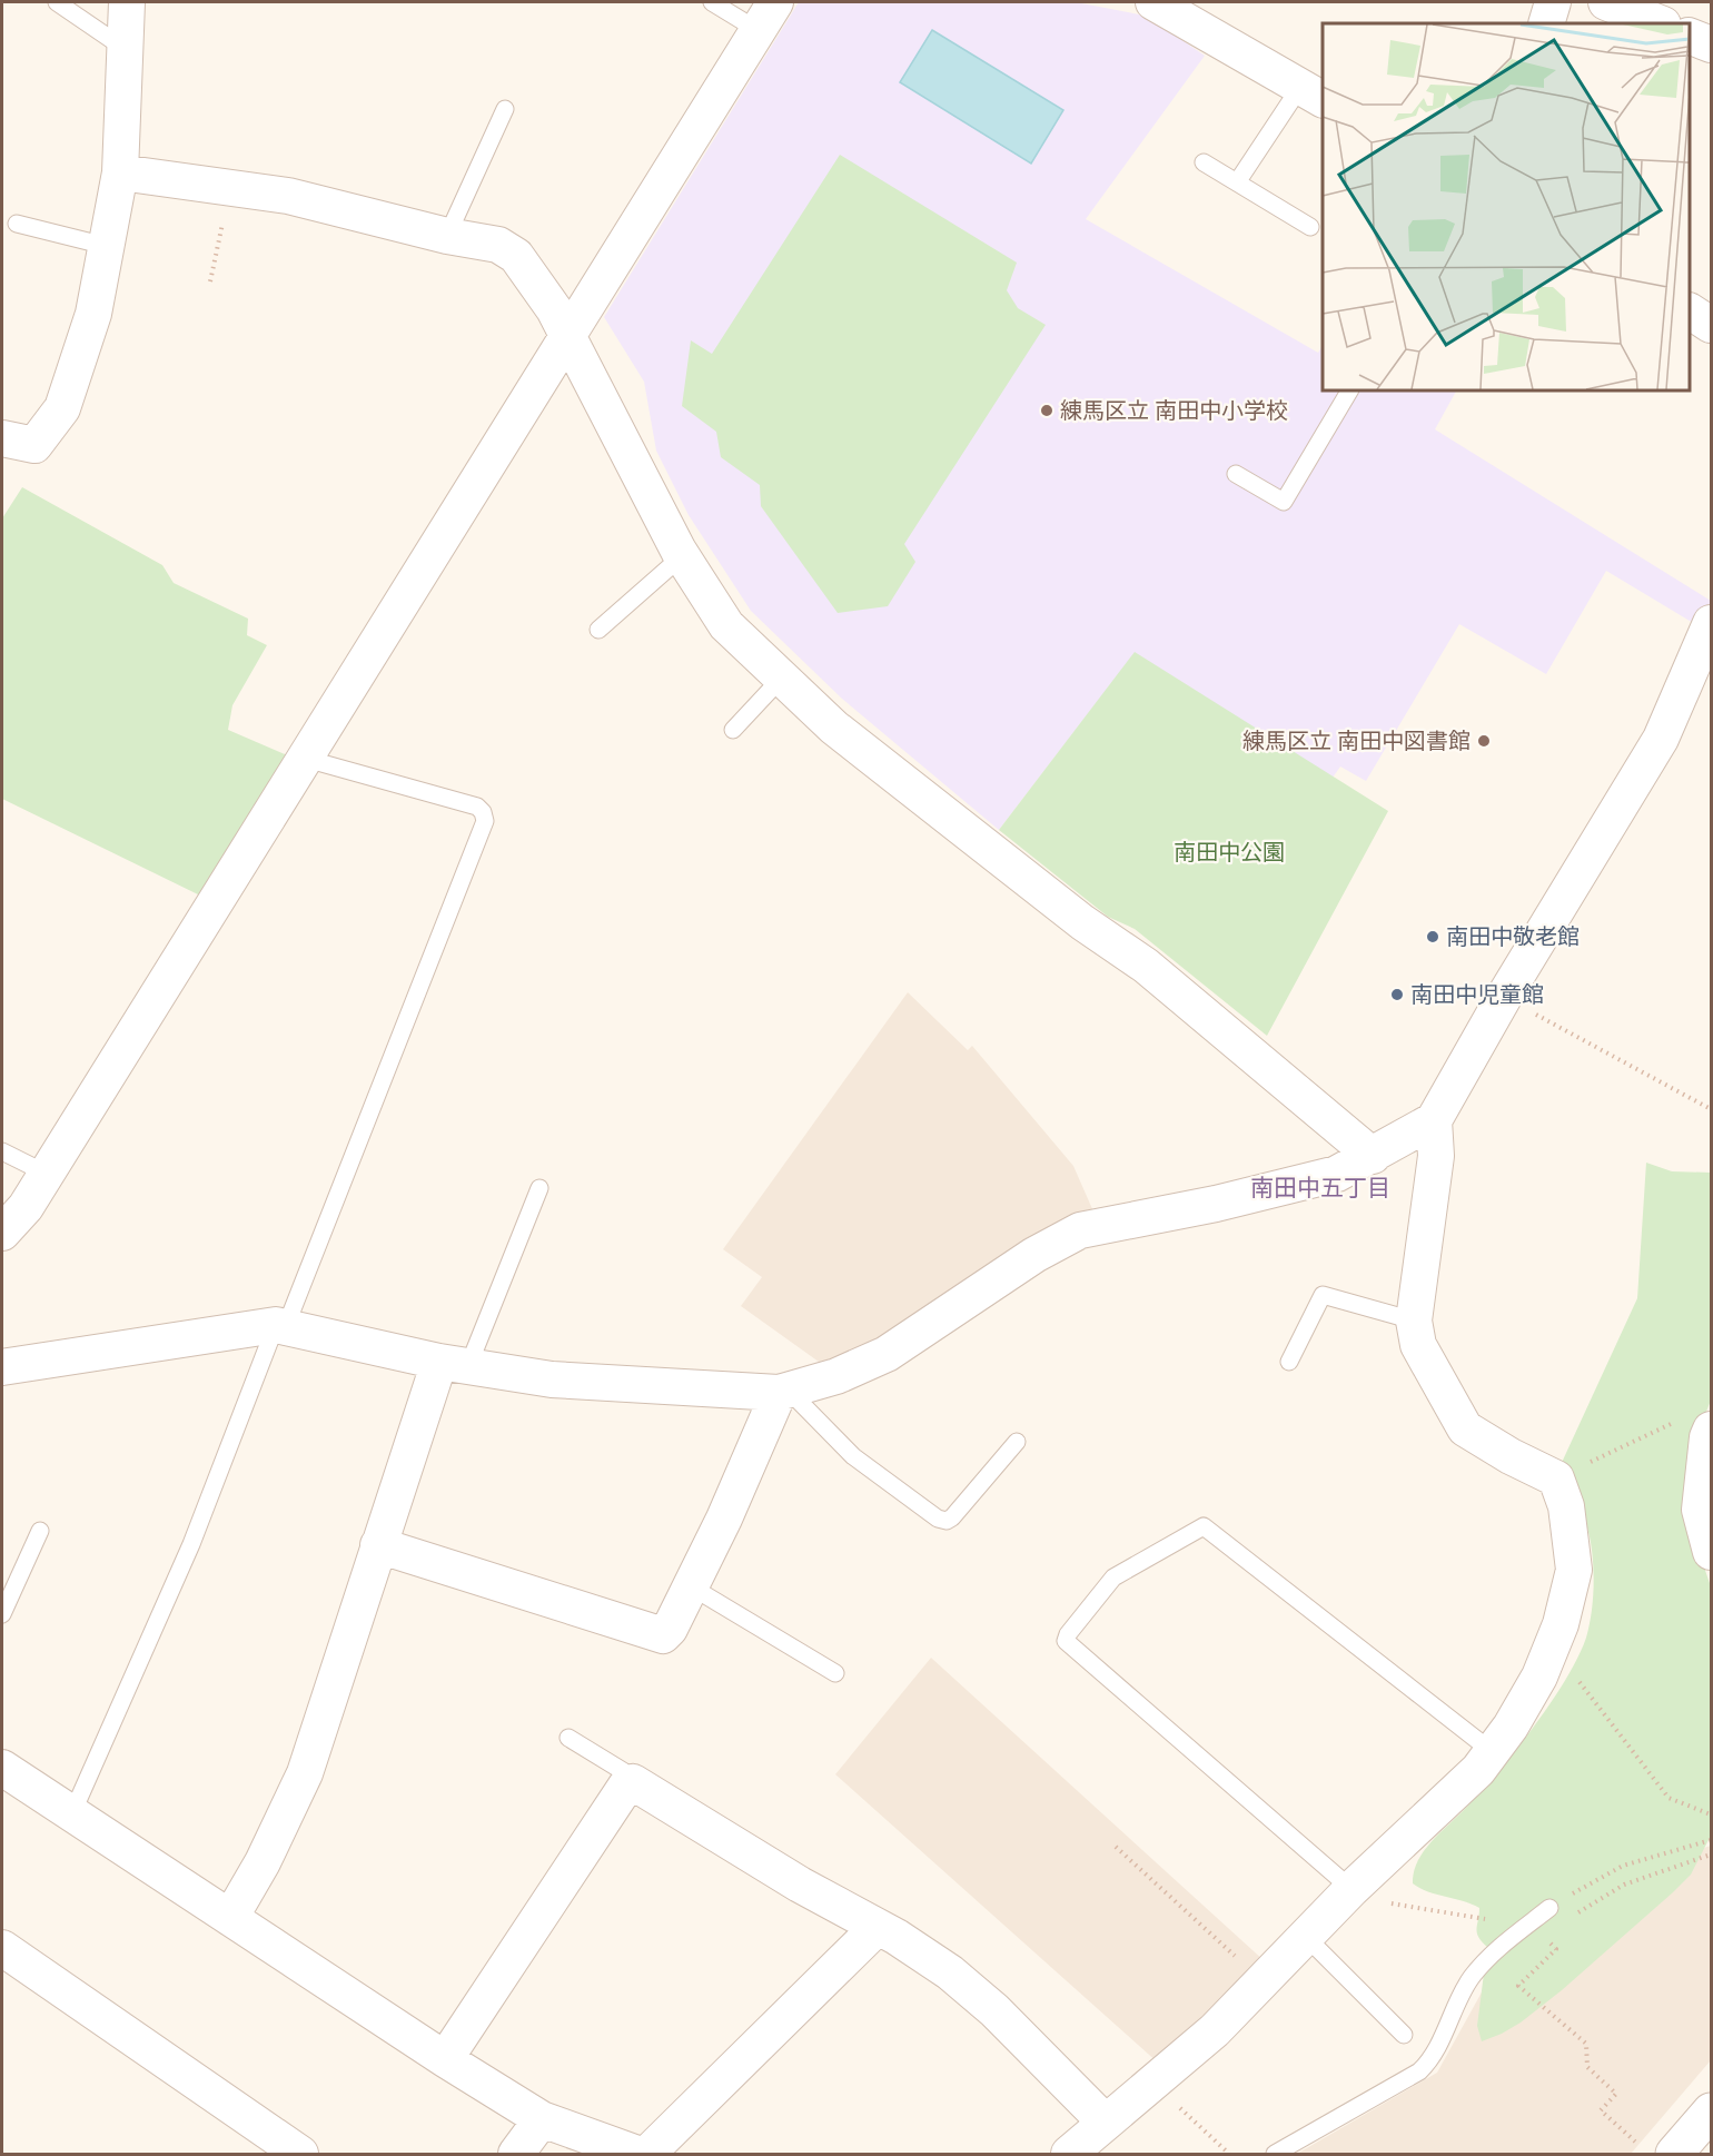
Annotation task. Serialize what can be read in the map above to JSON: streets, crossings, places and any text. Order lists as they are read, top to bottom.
{
  "districts": ["南田中五丁目"],
  "parks": ["南田中公園"],
  "places": [
    "練馬区立 南田中小学校",
    "練馬区立 南田中図書館",
    "南田中敬老館",
    "南田中児童館"
  ]
}
